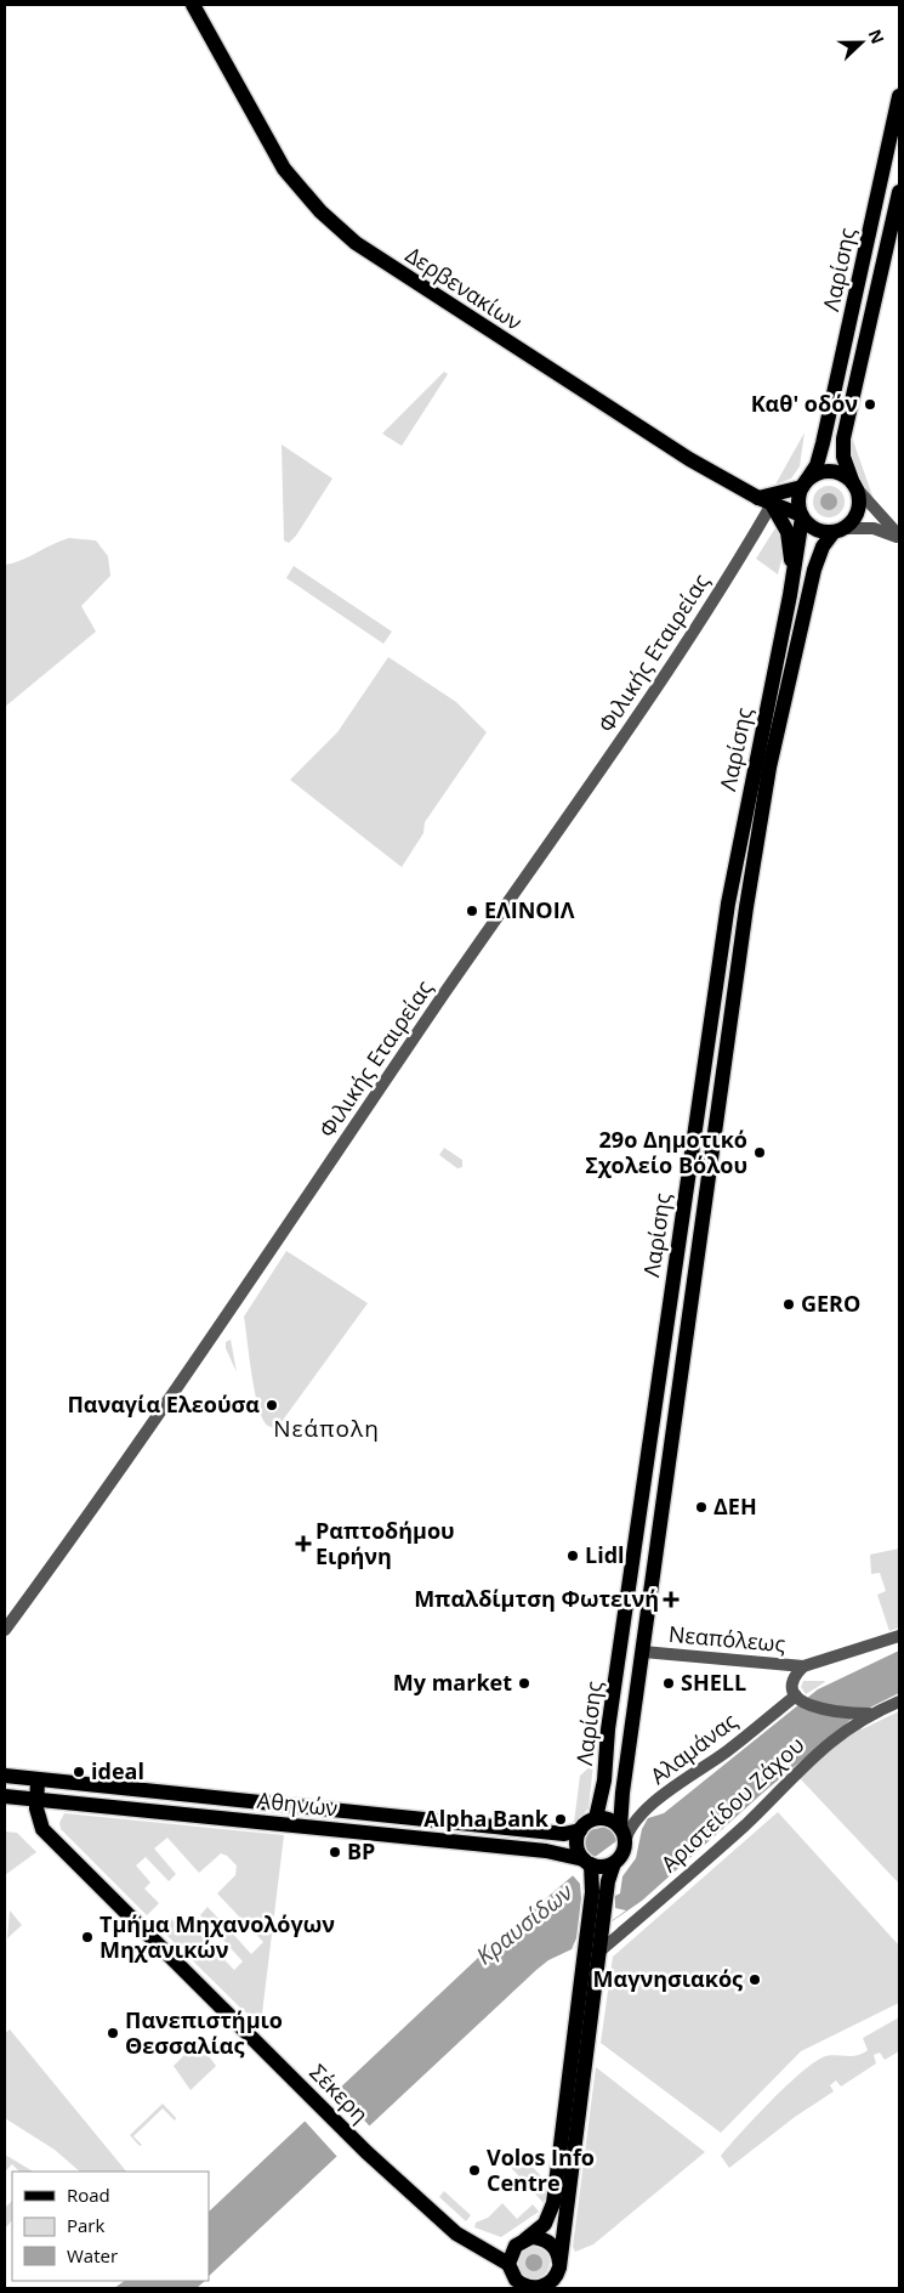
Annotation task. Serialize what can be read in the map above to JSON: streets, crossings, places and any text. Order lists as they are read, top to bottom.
{
  "streets": {
    "main road": [
      "Λαρίσης",
      "Δερβενακίων",
      "Αθηνών",
      "Σέκερη"
    ],
    "street": [
      "Φιλικής Εταιρείας",
      "Νεαπόλεως",
      "Αλαμάνας",
      "Αριστείδου Ζάχου"
    ]
  },
  "crossings": [
    ["Λαρίσης", "Δερβενακίων"],
    ["Λαρίσης", "Νεαπόλεως"],
    ["Λαρίσης", "Αλαμάνας"],
    ["Λαρίσης", "Αθηνών"],
    ["Δερβενακίων", "Φιλικής Εταιρείας"],
    ["Νεαπόλεως", "Αλαμάνας"],
    ["Αλαμάνας", "Αθηνών"],
    ["Αθηνών", "Σέκερη"]
  ],
  "districts": ["Νεάπολη"],
  "water": ["Κραυσίδων"],
  "places": {
    "other": [
      "Καθ' οδόν",
      "ΕΛΙΝΟΙΛ",
      "29ο Δημοτικό Σχολείο Βόλου",
      "GERO",
      "Παναγία Ελεούσα",
      "ΔΕΗ",
      "Lidl",
      "My market",
      "SHELL",
      "ideal",
      "Alpha Bank",
      "BP",
      "Τμήμα Μηχανολόγων Μηχανικών",
      "Μαγνησιακός",
      "Πανεπιστήμιο Θεσσαλίας",
      "Volos Info Centre"
    ],
    "health": ["Ραπτοδήμου Ειρήνη", "Μπαλδίμτση Φωτεινή"]
  },
  "legend": ["Road", "Park", "Water"],
  "north": "right"
}
